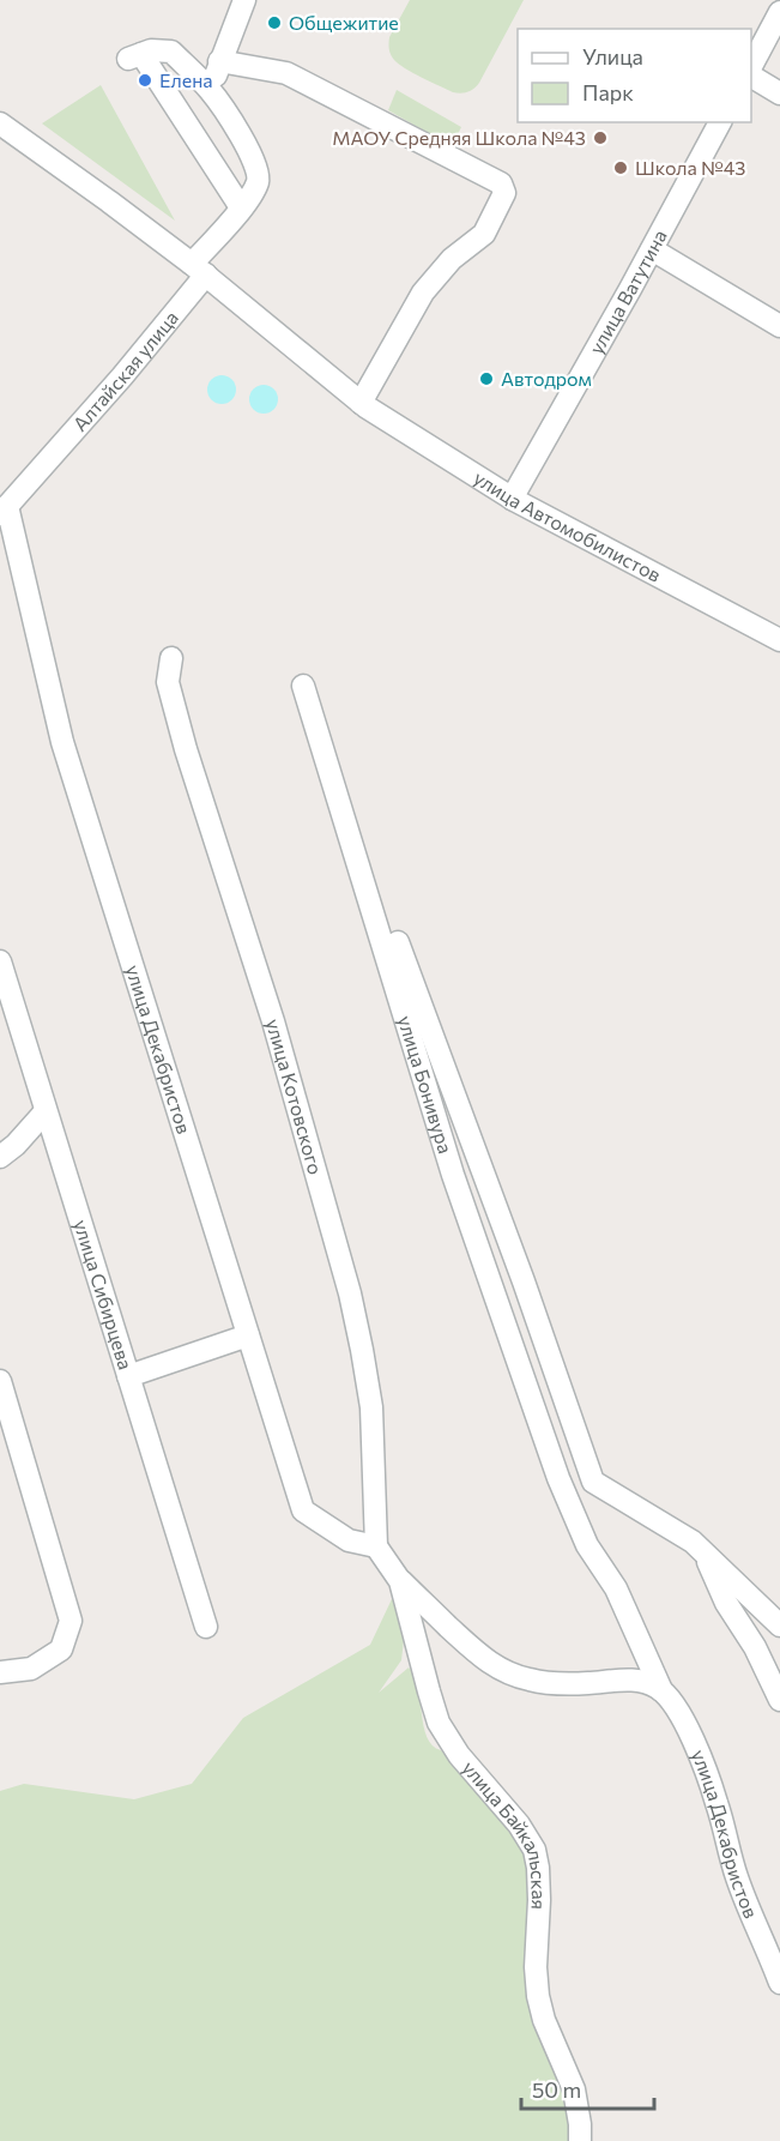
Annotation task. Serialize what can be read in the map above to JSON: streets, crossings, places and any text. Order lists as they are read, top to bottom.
{
  "streets": {
    "street": [
      "улица Ватутина",
      "Алтайская улица",
      "улица Автомобилистов",
      "улица Декабристов",
      "улица Бонивура",
      "улица Котовского",
      "улица Сибирцева",
      "улица Байкальская"
    ]
  },
  "crossings": [
    ["улица Ватутина", "улица Автомобилистов"],
    ["Алтайская улица", "улица Автомобилистов"],
    ["Алтайская улица", "улица Декабристов"],
    ["улица Декабристов", "улица Бонивура"],
    ["улица Декабристов", "улица Котовского"],
    ["улица Декабристов", "улица Байкальская"],
    ["улица Котовского", "улица Байкальская"]
  ],
  "places": [
    "Общежитие",
    "Елена",
    "МАОУ Средняя Школа №43",
    "Школа №43",
    "Автодром"
  ],
  "legend": ["Улица", "Парк"],
  "scale_bar": "50 m"
}
